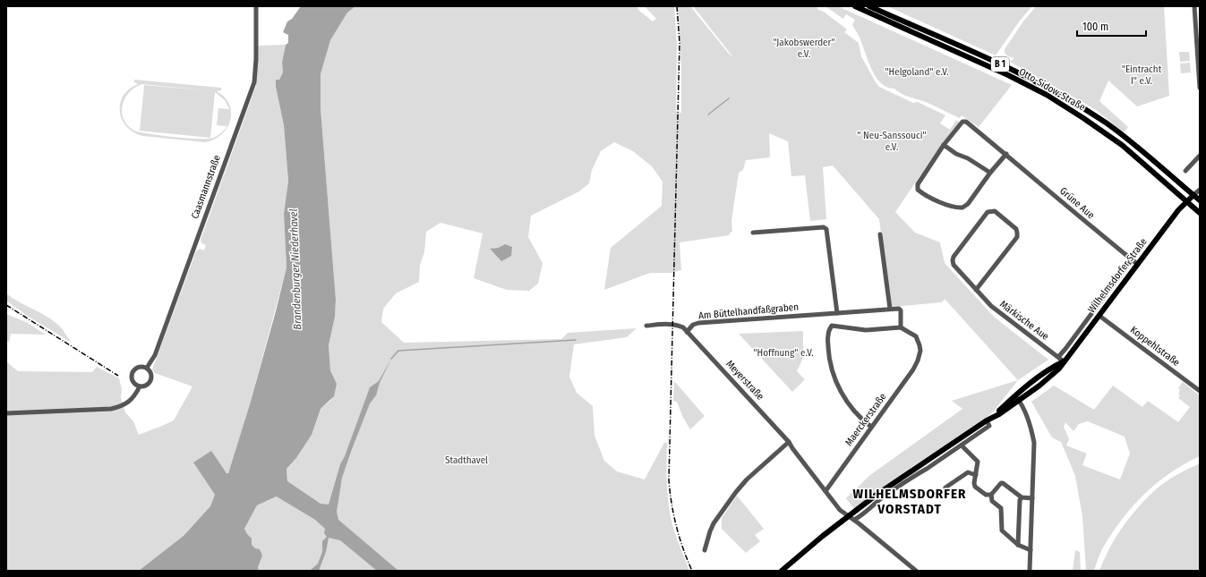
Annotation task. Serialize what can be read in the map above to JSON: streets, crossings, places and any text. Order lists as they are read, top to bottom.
{
  "streets": {
    "main road": ["B 1", "Otto-Sidow-Straße", "Wilhelmsdorfer Straße"],
    "street": [
      "Caasmannstraße",
      "Grüne Aue",
      "Am Büttelhandfaßgraben",
      "Märkische Aue",
      "Koppehlstraße",
      "Meyerstraße",
      "Maerckerstraße"
    ]
  },
  "crossings": [
    ["Otto-Sidow-Straße", "Wilhelmsdorfer Straße"],
    ["Grüne Aue", "Wilhelmsdorfer Straße"],
    ["Wilhelmsdorfer Straße", "Märkische Aue"],
    ["Wilhelmsdorfer Straße", "Koppehlstraße"],
    ["Am Büttelhandfaßgraben", "Meyerstraße"],
    ["Meyerstraße", "Maerckerstraße"]
  ],
  "districts": ["WILHELMSDORFER VORSTADT"],
  "water": ["Brandenburger Niederhavel"],
  "parks": [
    "\"Jakobswerder\" e.V.",
    "\"Eintracht I\" e.V.",
    "\"Helgoland\" e.V.",
    "\" Neu-Sanssouci\" e.V.",
    "\"Hoffnung\" e.V.",
    "Stadthavel"
  ],
  "scale_bar": "100 m"
}
